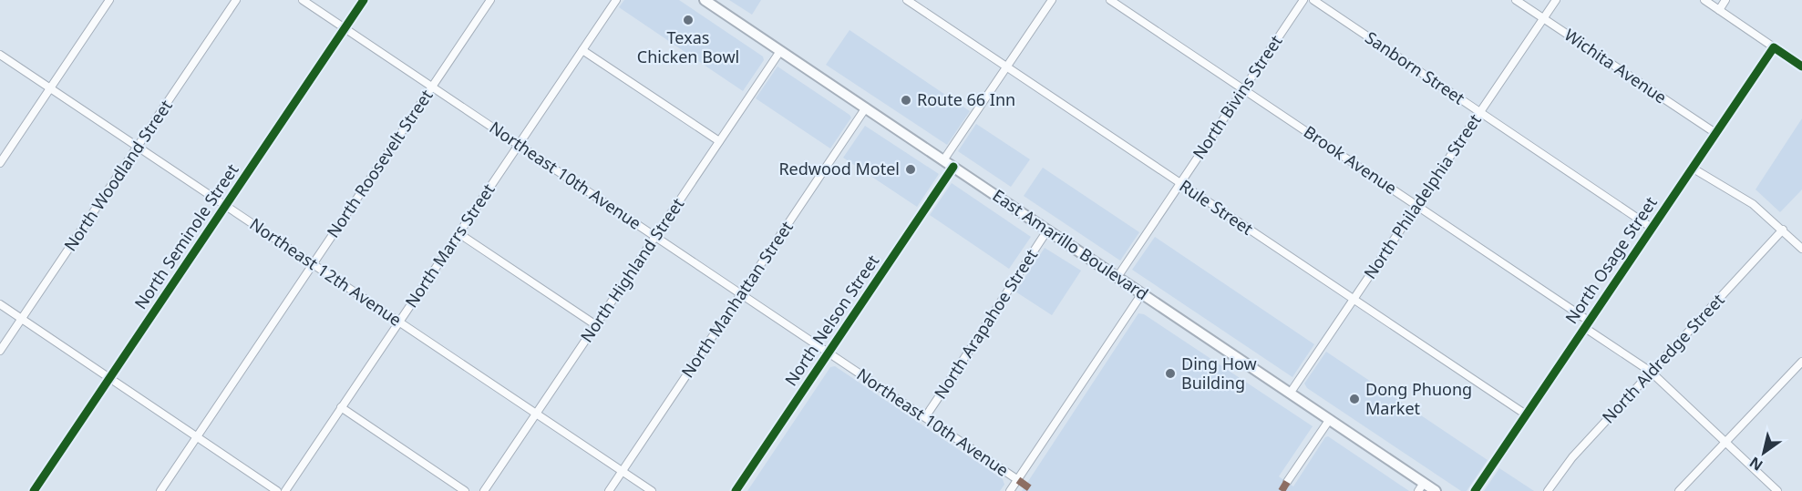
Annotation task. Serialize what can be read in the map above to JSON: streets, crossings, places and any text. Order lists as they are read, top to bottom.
{
  "streets": {
    "highway": ["East Amarillo Boulevard"],
    "street": [
      "Wichita Avenue",
      "Sanborn Street",
      "North Bivins Street",
      "Brook Avenue",
      "North Roosevelt Street",
      "North Woodland Street",
      "Northeast 10th Avenue",
      "North Philadelphia Street",
      "Rule Street",
      "North Seminole Street",
      "North Marrs Street",
      "North Osage Street",
      "North Highland Street",
      "Northeast 12th Avenue",
      "North Manhattan Street",
      "North Nelson Street",
      "North Arapahoe Street",
      "North Aldredge Street"
    ]
  },
  "crossings": [
    ["Wichita Avenue", "North Philadelphia Street"],
    ["Wichita Avenue", "North Osage Street"],
    ["Sanborn Street", "North Philadelphia Street"],
    ["Sanborn Street", "North Osage Street"],
    ["North Bivins Street", "Brook Avenue"],
    ["North Bivins Street", "Rule Street"],
    ["North Bivins Street", "East Amarillo Boulevard"],
    ["Brook Avenue", "North Philadelphia Street"],
    ["Brook Avenue", "North Osage Street"],
    ["Brook Avenue", "North Aldredge Street"],
    ["North Roosevelt Street", "Northeast 10th Avenue"],
    ["North Roosevelt Street", "Northeast 12th Avenue"],
    ["North Woodland Street", "Northeast 12th Avenue"],
    ["Northeast 10th Avenue", "North Seminole Street"],
    ["Northeast 10th Avenue", "North Marrs Street"],
    ["Northeast 10th Avenue", "North Highland Street"],
    ["Northeast 10th Avenue", "North Manhattan Street"],
    ["Northeast 10th Avenue", "North Nelson Street"],
    ["Northeast 10th Avenue", "North Arapahoe Street"],
    ["North Philadelphia Street", "Rule Street"],
    ["North Philadelphia Street", "East Amarillo Boulevard"],
    ["Rule Street", "North Osage Street"],
    ["North Seminole Street", "Northeast 12th Avenue"],
    ["East Amarillo Boulevard", "North Highland Street"],
    ["East Amarillo Boulevard", "North Manhattan Street"],
    ["East Amarillo Boulevard", "North Nelson Street"],
    ["East Amarillo Boulevard", "North Arapahoe Street"],
    ["North Marrs Street", "Northeast 12th Avenue"],
    ["North Highland Street", "Northeast 12th Avenue"],
    ["Northeast 12th Avenue", "North Manhattan Street"]
  ],
  "places": [
    "Texas Chicken Bowl",
    "Route 66 Inn",
    "Redwood Motel",
    "Ding How Building",
    "Dong Phuong Market"
  ],
  "north": "bottom left"
}
